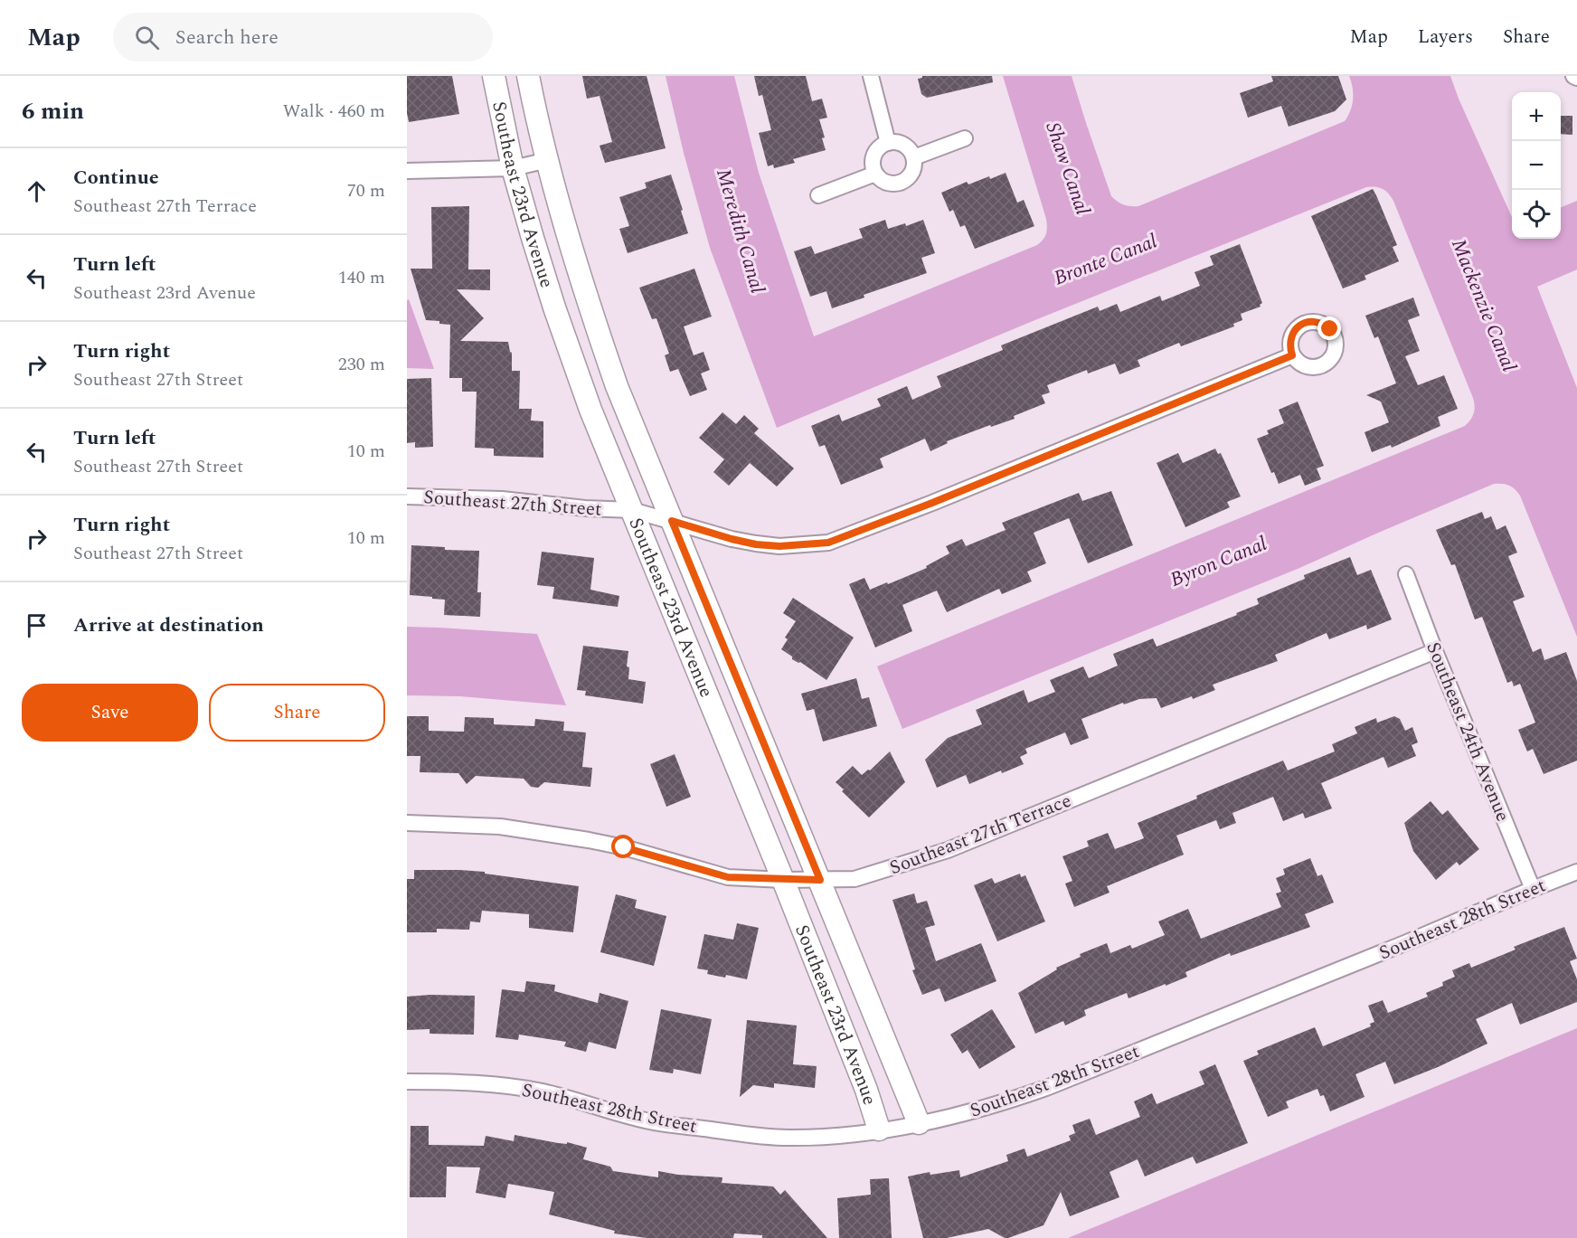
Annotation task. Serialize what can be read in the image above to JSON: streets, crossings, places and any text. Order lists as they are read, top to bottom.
{
  "streets": {
    "street": [
      "Southeast 23rd Avenue",
      "Southeast 27th Street",
      "Southeast 24th Avenue",
      "Southeast 27th Terrace",
      "Southeast 28th Street"
    ]
  },
  "crossings": [
    ["Southeast 23rd Avenue", "Southeast 27th Street"],
    ["Southeast 23rd Avenue", "Southeast 27th Terrace"],
    ["Southeast 23rd Avenue", "Southeast 28th Street"],
    ["Southeast 24th Avenue", "Southeast 27th Terrace"],
    ["Southeast 24th Avenue", "Southeast 28th Street"]
  ],
  "water": [
    "Shaw Canal",
    "Meredith Canal",
    "Bronte Canal",
    "Mackenzie Canal",
    "Byron Canal"
  ],
  "page": {
    "header": "Map",
    "search": "Search here",
    "nav": ["Map", "Layers", "Share"],
    "heading": ["6 min", "Walk · 460 m"],
    "map_buttons": ["+", "−"],
    "list": [
      ["Continue", "Southeast 27th Terrace", "70 m"],
      ["Turn left", "Southeast 23rd Avenue", "140 m"],
      ["Turn right", "Southeast 27th Street", "230 m"],
      ["Turn left", "Southeast 27th Street", "10 m"],
      ["Turn right", "Southeast 27th Street", "10 m"],
      "Arrive at destination"
    ],
    "buttons": ["Save", "Share"]
  }
}
